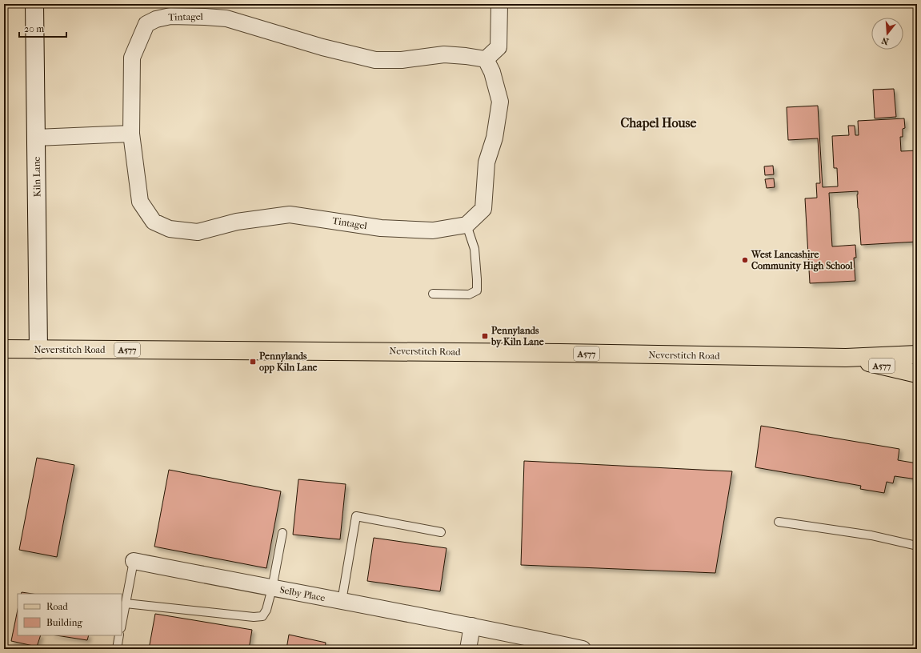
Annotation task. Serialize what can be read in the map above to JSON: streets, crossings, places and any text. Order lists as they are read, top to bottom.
{
  "streets": {
    "main road": ["Neverstitch Road", "A577"],
    "street": ["Tintagel", "Kiln Lane", "Selby Place"]
  },
  "crossings": [
    ["Kiln Lane", "Neverstitch Road"]
  ],
  "districts": ["Chapel House"],
  "places": {
    "other": ["West Lancashire Community High School"],
    "transit": ["Pennylands by Kiln Lane", "Pennylands opp Kiln Lane"]
  },
  "legend": ["Road", "Building"],
  "scale_bar": "20 m",
  "north": "bottom"
}
